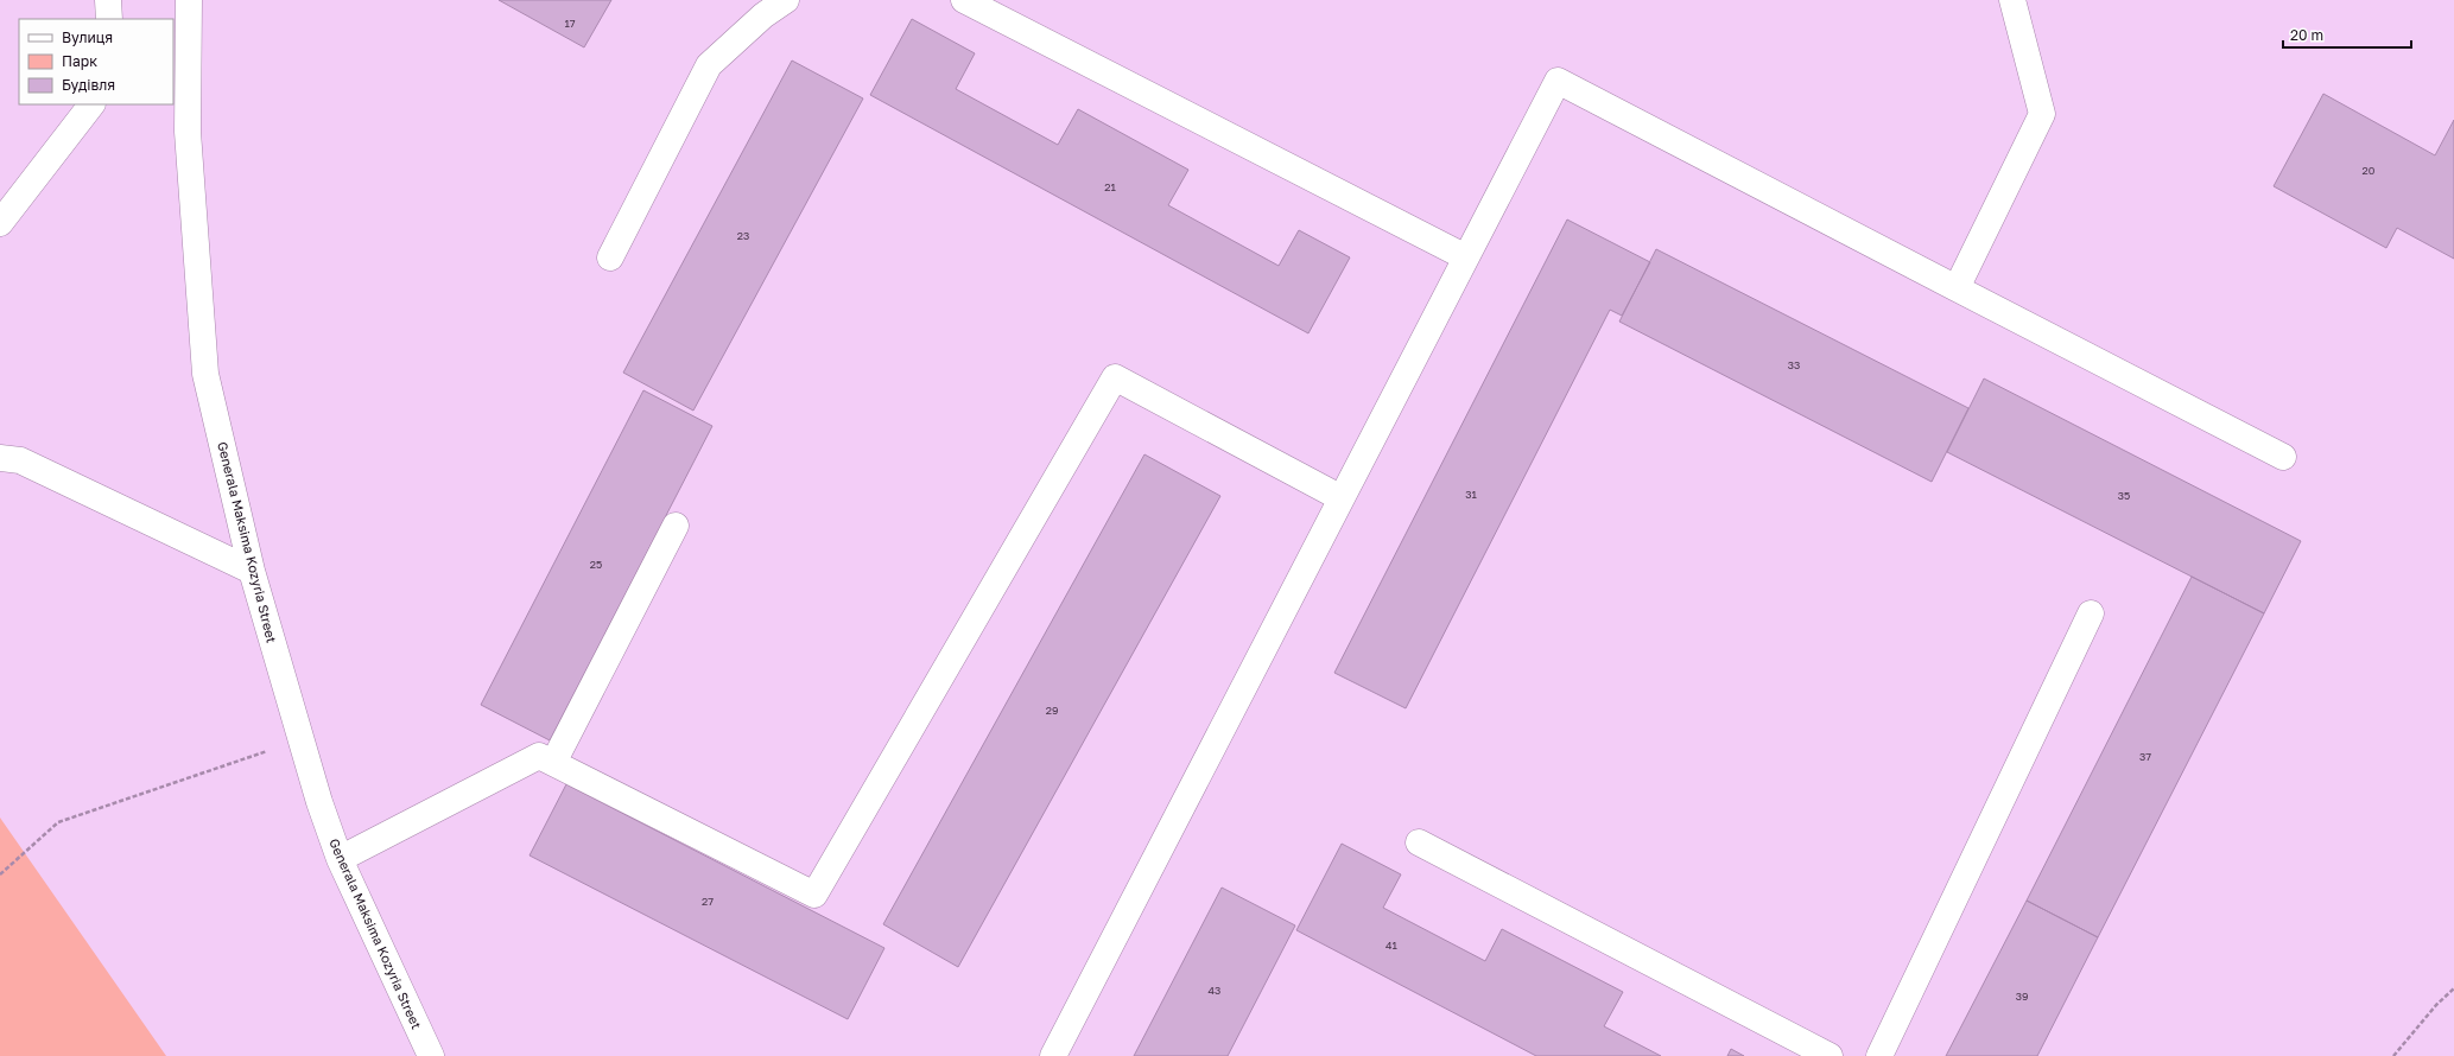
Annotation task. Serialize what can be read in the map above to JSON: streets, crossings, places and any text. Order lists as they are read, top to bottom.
{
  "streets": {
    "street": ["Generala Maksima Kozyria Street"]
  },
  "house_numbers": [
    "17",
    "20",
    "21",
    "23",
    "33",
    "31",
    "35",
    "25",
    "29",
    "37",
    "27",
    "41",
    "43",
    "39"
  ],
  "legend": ["Вулиця", "Парк", "Будівля"],
  "scale_bar": "20 m"
}
